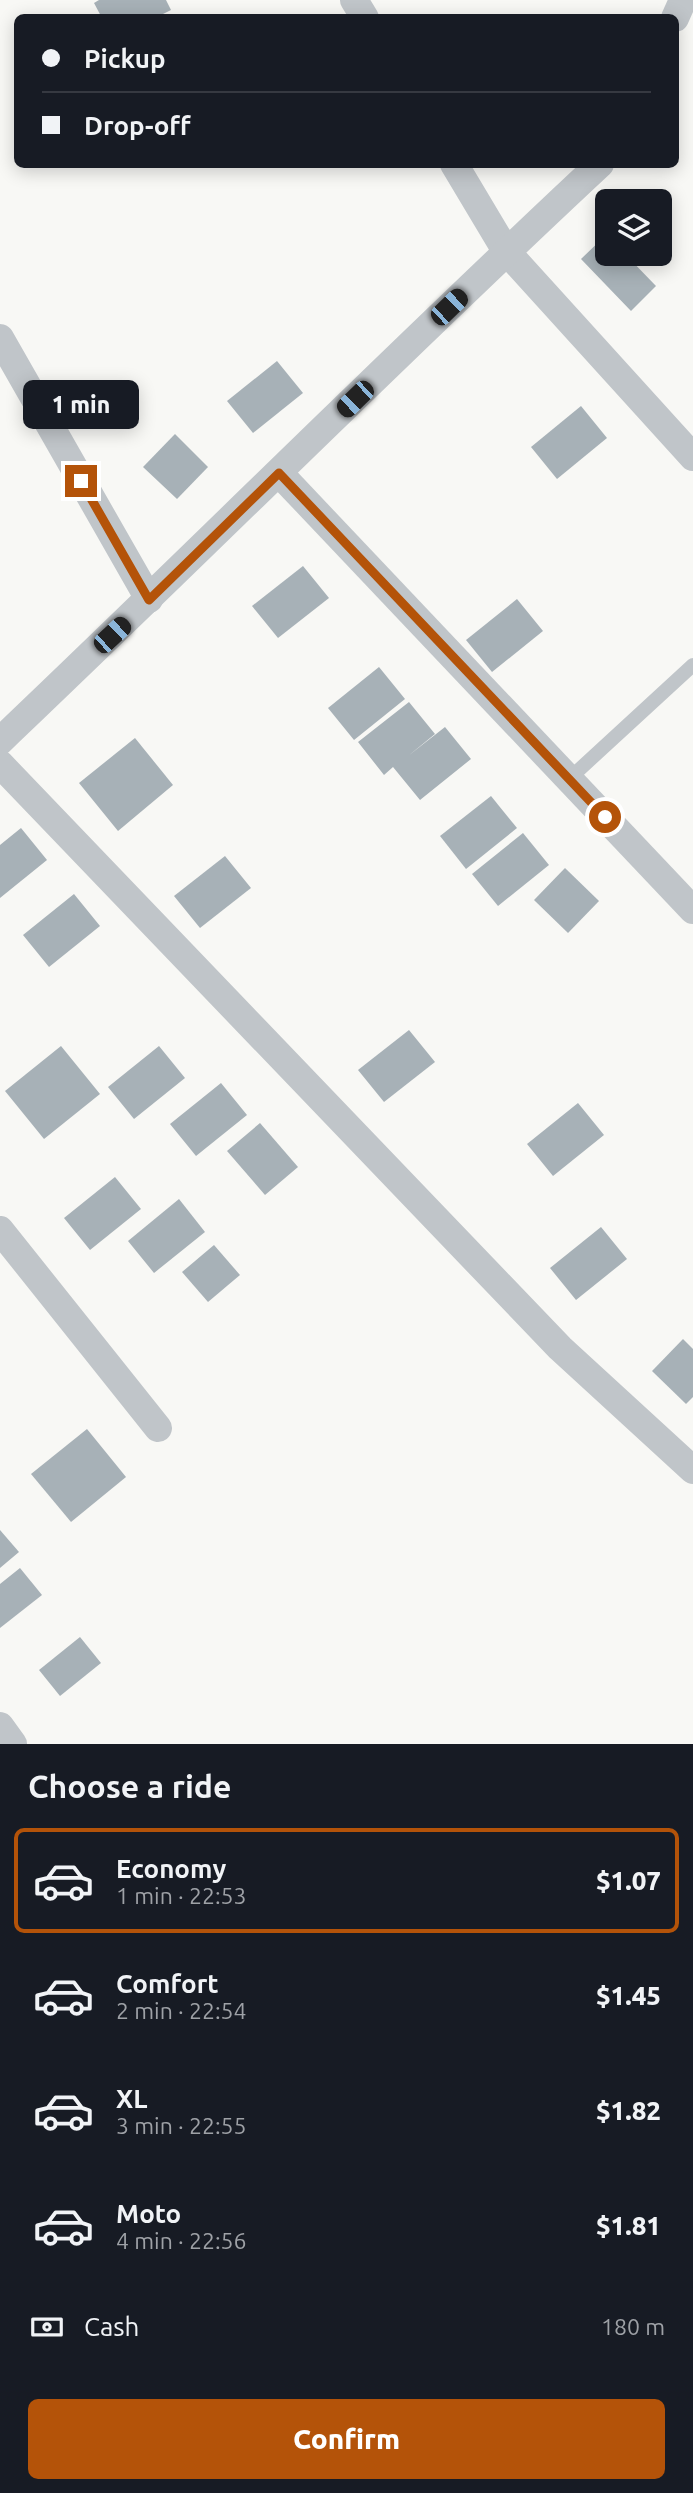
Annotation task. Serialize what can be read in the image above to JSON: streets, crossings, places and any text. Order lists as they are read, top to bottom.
{
  "page": {
    "banner": ["Pickup", "Drop-off"],
    "bubble": "1 min",
    "heading": "Choose a ride",
    "list": [
      {
        "name": "Economy",
        "note": "1 min · 22:53",
        "value": "$1.07"
      },
      {
        "name": "Comfort",
        "note": "2 min · 22:54",
        "value": "$1.45"
      },
      {
        "name": "XL",
        "note": "3 min · 22:55",
        "value": "$1.82"
      },
      {
        "name": "Moto",
        "note": "4 min · 22:56",
        "value": "$1.81"
      }
    ],
    "pay": ["Cash", "180 m"],
    "buttons": "Confirm"
  }
}
